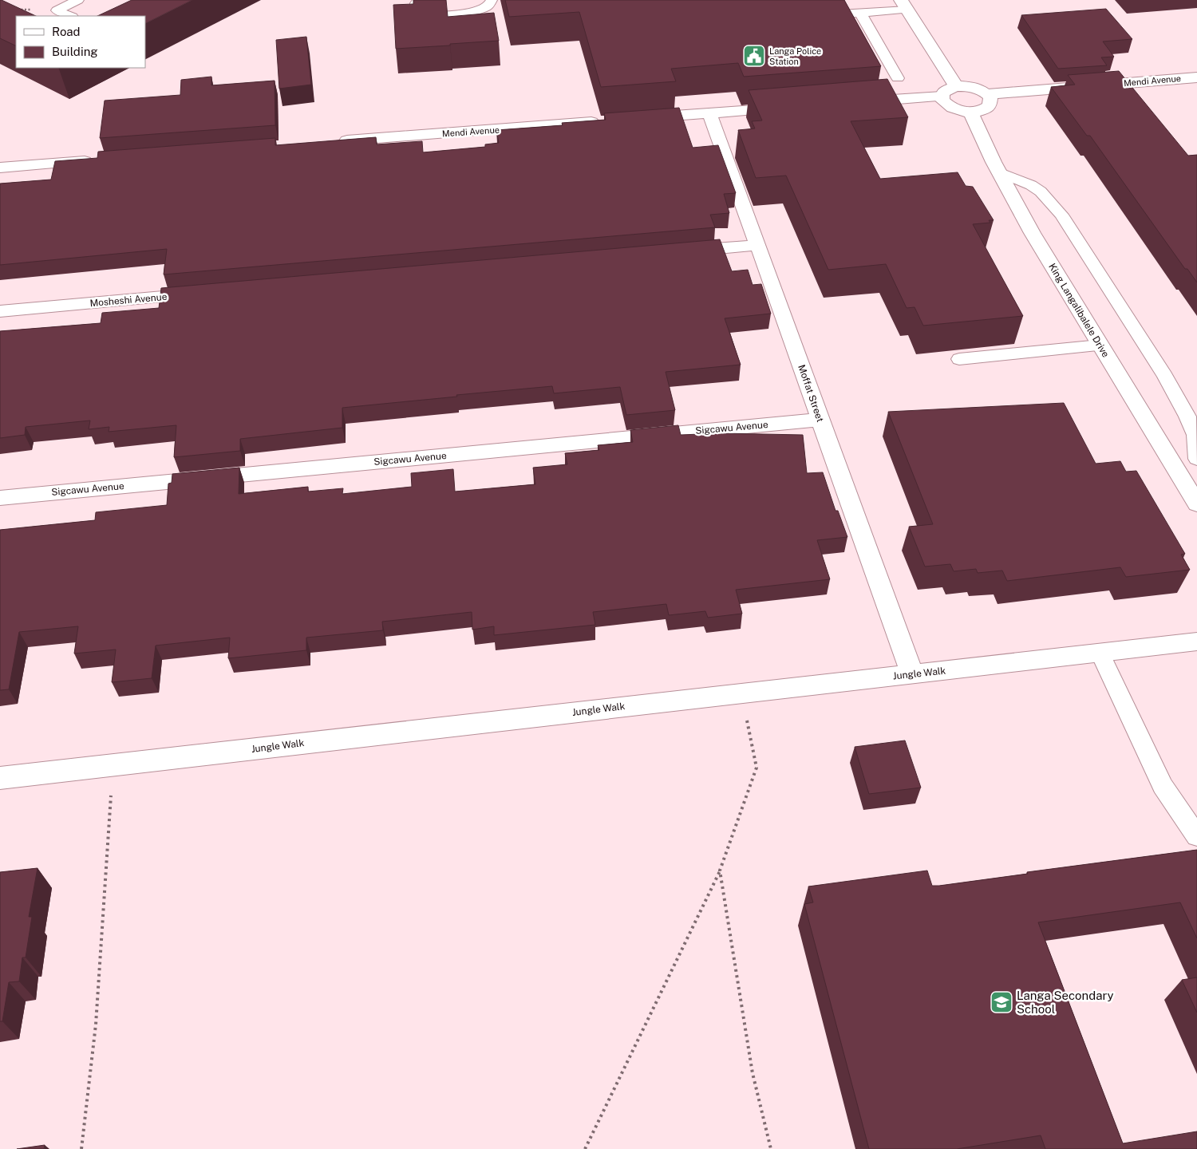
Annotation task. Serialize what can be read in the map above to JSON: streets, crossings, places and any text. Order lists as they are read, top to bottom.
{
  "streets": {
    "street": [
      "Mendi Avenue",
      "Mosheshi Avenue",
      "King Langalibalele Drive",
      "Moffat Street",
      "Sigcawu Avenue",
      "Jungle Walk"
    ]
  },
  "crossings": [
    ["Moffat Street", "Sigcawu Avenue"],
    ["Moffat Street", "Jungle Walk"]
  ],
  "places": {
    "public building": ["Langa Police Station"],
    "school or university": ["Langa Secondary School"]
  },
  "legend": ["Road", "Building"]
}
